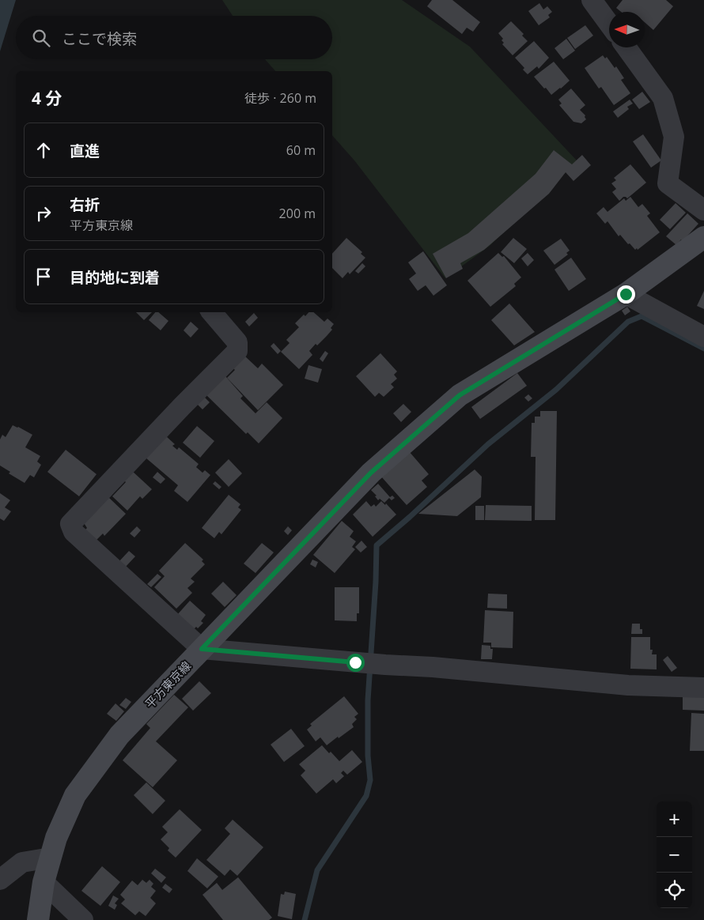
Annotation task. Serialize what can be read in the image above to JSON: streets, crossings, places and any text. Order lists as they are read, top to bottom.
{
  "streets": {
    "main road": ["平方東京線"]
  },
  "north": "left",
  "page": {
    "search": "ここで検索",
    "heading": ["4 分", "徒歩 · 260 m"],
    "list": [
      ["直進", "60 m"],
      ["右折", "平方東京線", "200 m"],
      "目的地に到着"
    ],
    "map_buttons": ["+", "−"]
  }
}
